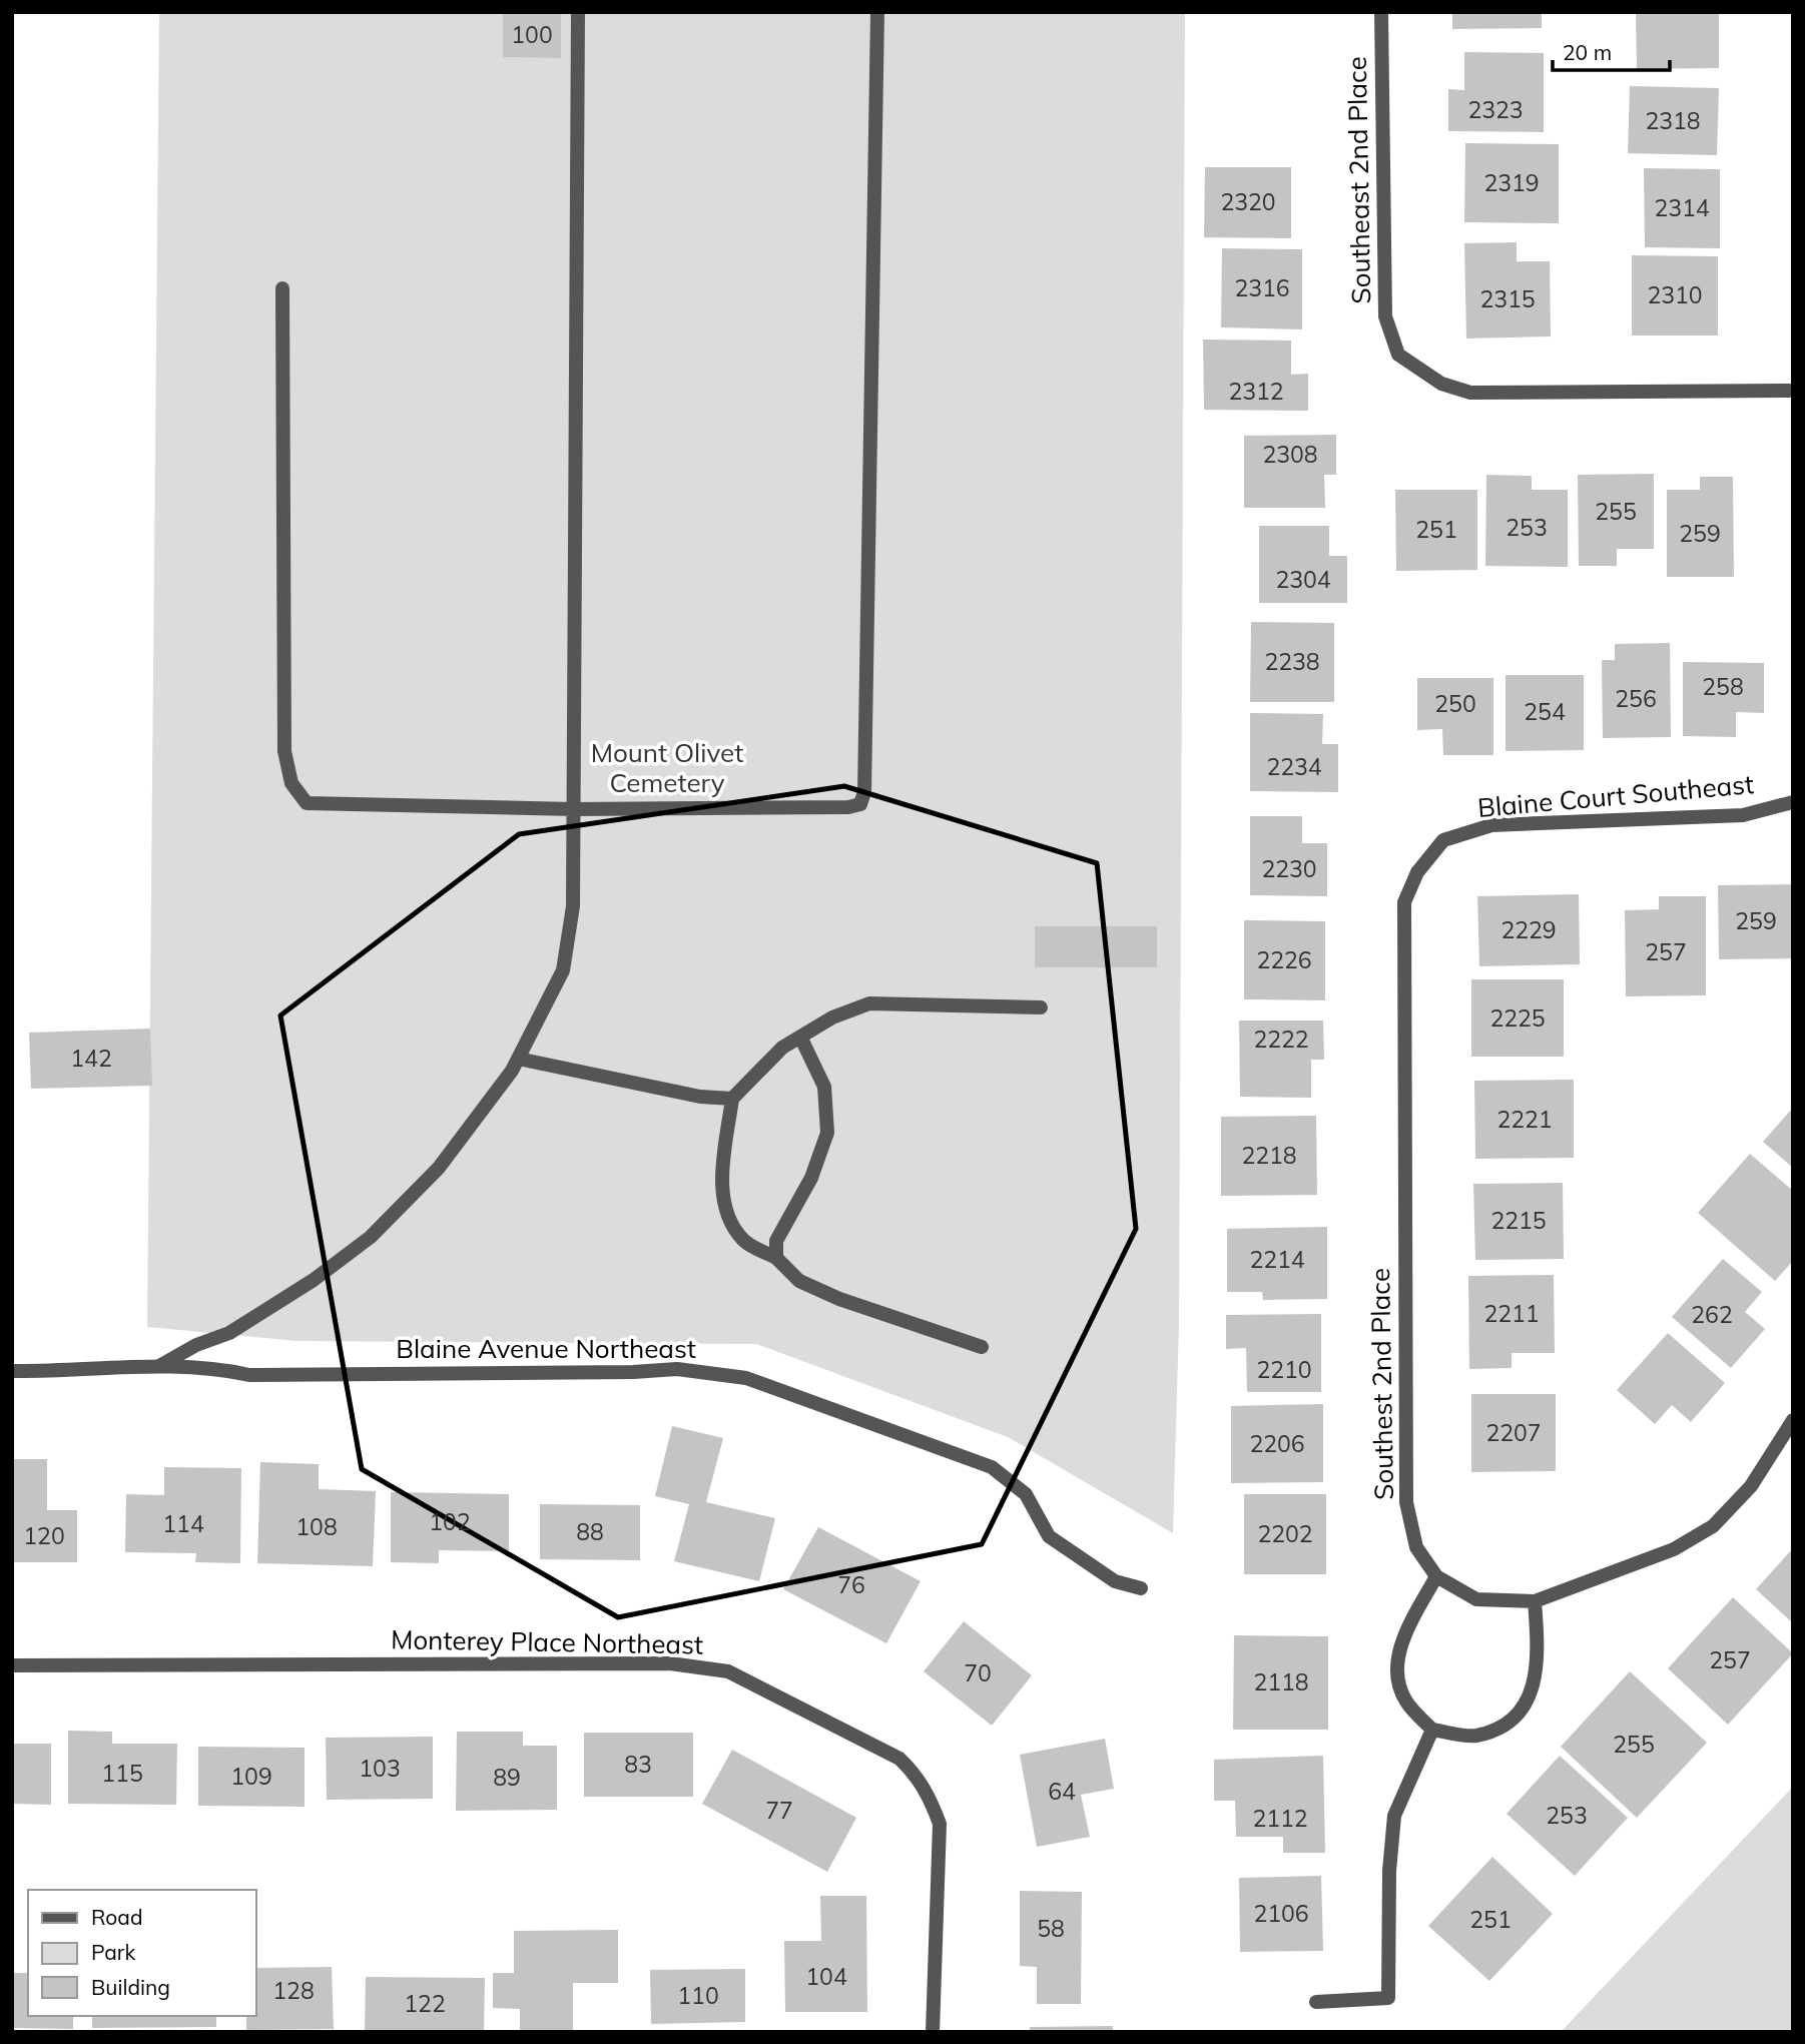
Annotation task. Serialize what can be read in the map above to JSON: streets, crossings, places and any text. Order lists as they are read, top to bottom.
{
  "streets": {
    "street": [
      "Southeast 2nd Place",
      "Blaine Court Southeast",
      "Blaine Avenue Northeast",
      "Southest 2nd Place",
      "Monterey Place Northeast"
    ]
  },
  "crossings": [
    ["Blaine Court Southeast", "Southest 2nd Place"]
  ],
  "parks": ["Mount Olivet Cemetery"],
  "house_numbers": [
    "100",
    "2323",
    "2318",
    "2319",
    "2320",
    "2314",
    "2316",
    "2310",
    "2315",
    "2312",
    "2308",
    "255",
    "253",
    "251",
    "259",
    "2304",
    "2238",
    "258",
    "256",
    "250",
    "254",
    "2234",
    "2230",
    "259",
    "2229",
    "257",
    "2226",
    "2225",
    "2222",
    "142",
    "2221",
    "2218",
    "2215",
    "2214",
    "2211",
    "262",
    "2210",
    "2207",
    "2206",
    "102",
    "114",
    "108",
    "88",
    "2202",
    "120",
    "76",
    "257",
    "70",
    "2118",
    "255",
    "83",
    "103",
    "115",
    "109",
    "89",
    "64",
    "77",
    "253",
    "2112",
    "2106",
    "251",
    "58",
    "104",
    "128",
    "110",
    "122"
  ],
  "legend": ["Road", "Park", "Building"],
  "scale_bar": "20 m"
}
